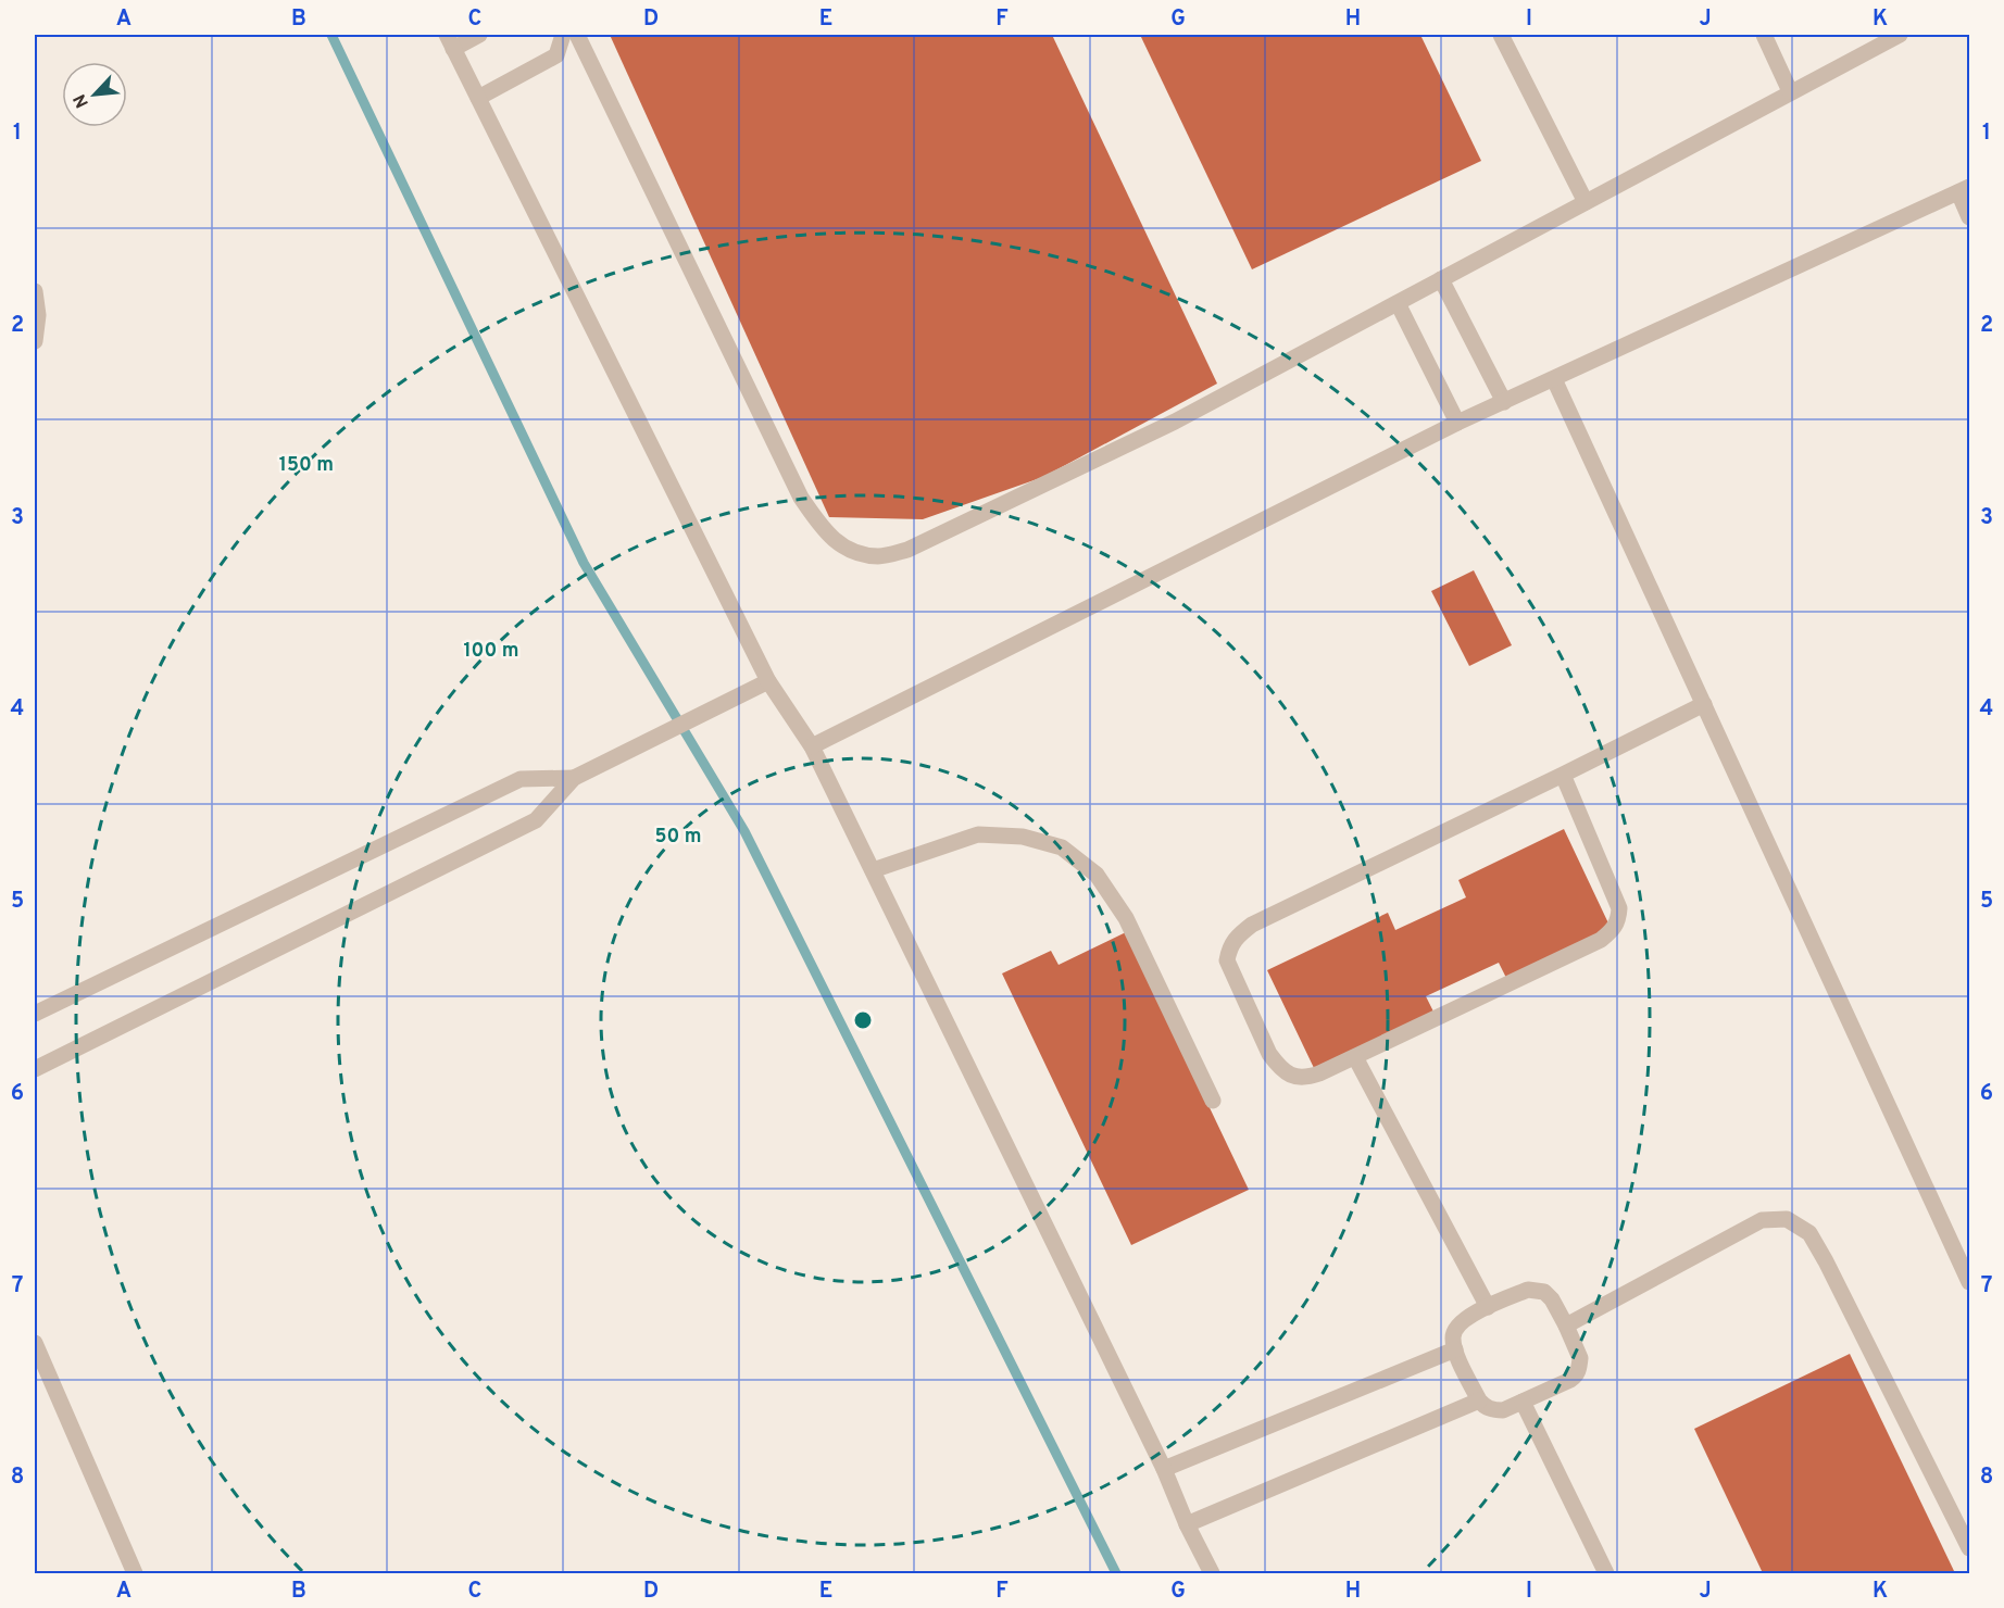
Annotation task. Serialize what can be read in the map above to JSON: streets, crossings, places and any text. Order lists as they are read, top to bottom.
{
  "north": "bottom left",
  "grid": {
    "columns": [
      "A",
      "B",
      "C",
      "D",
      "E",
      "F",
      "G",
      "H",
      "I",
      "J",
      "K"
    ],
    "rows": [
      "1",
      "2",
      "3",
      "4",
      "5",
      "6",
      "7",
      "8"
    ]
  },
  "rings": ["150 m", "100 m", "50 m"]
}
